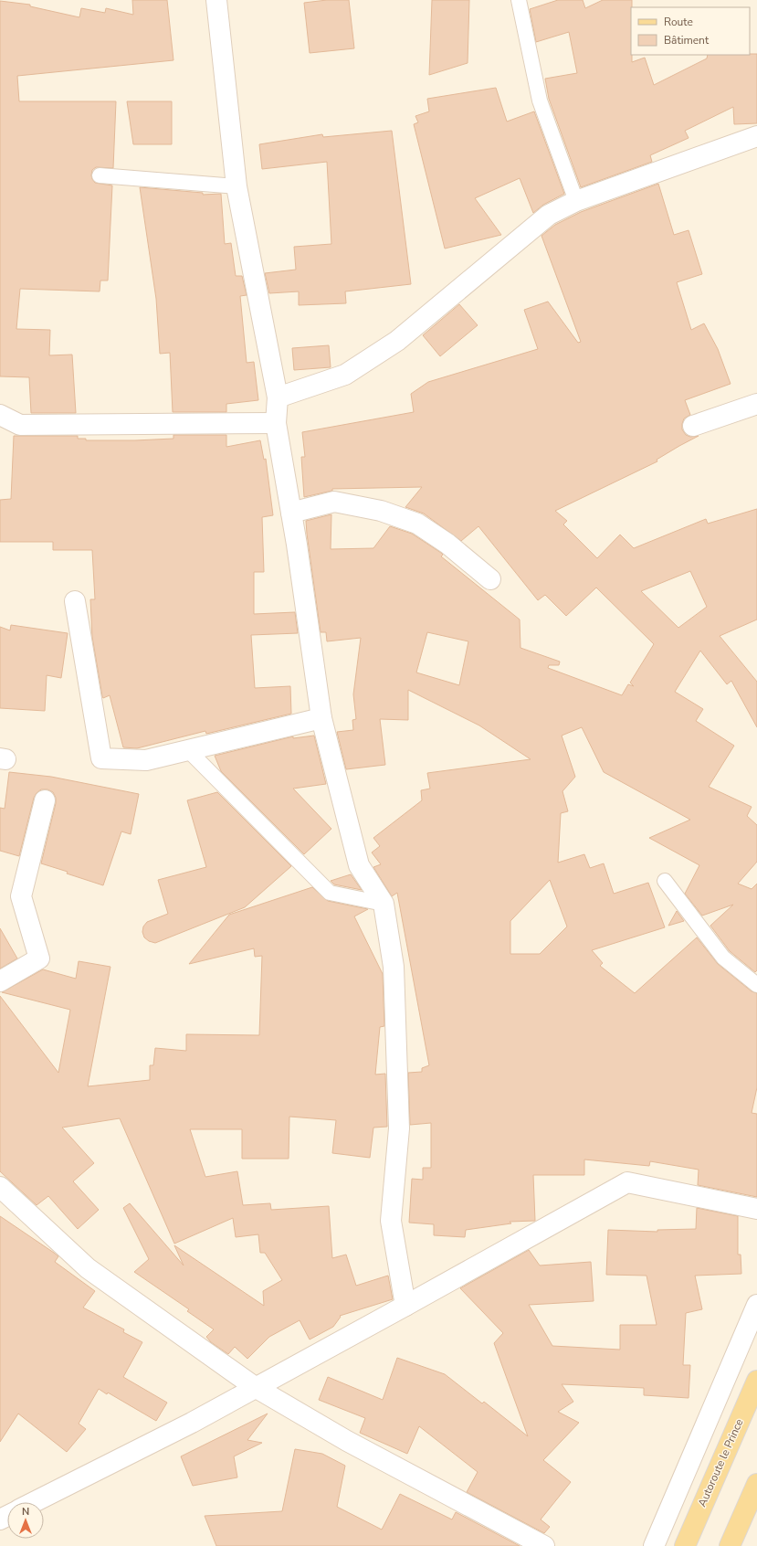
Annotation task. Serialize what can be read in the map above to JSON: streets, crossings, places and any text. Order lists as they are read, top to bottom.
{
  "streets": {
    "main road": ["Autoroute le Prince"]
  },
  "legend": ["Route", "Bâtiment"],
  "north": "top"
}
